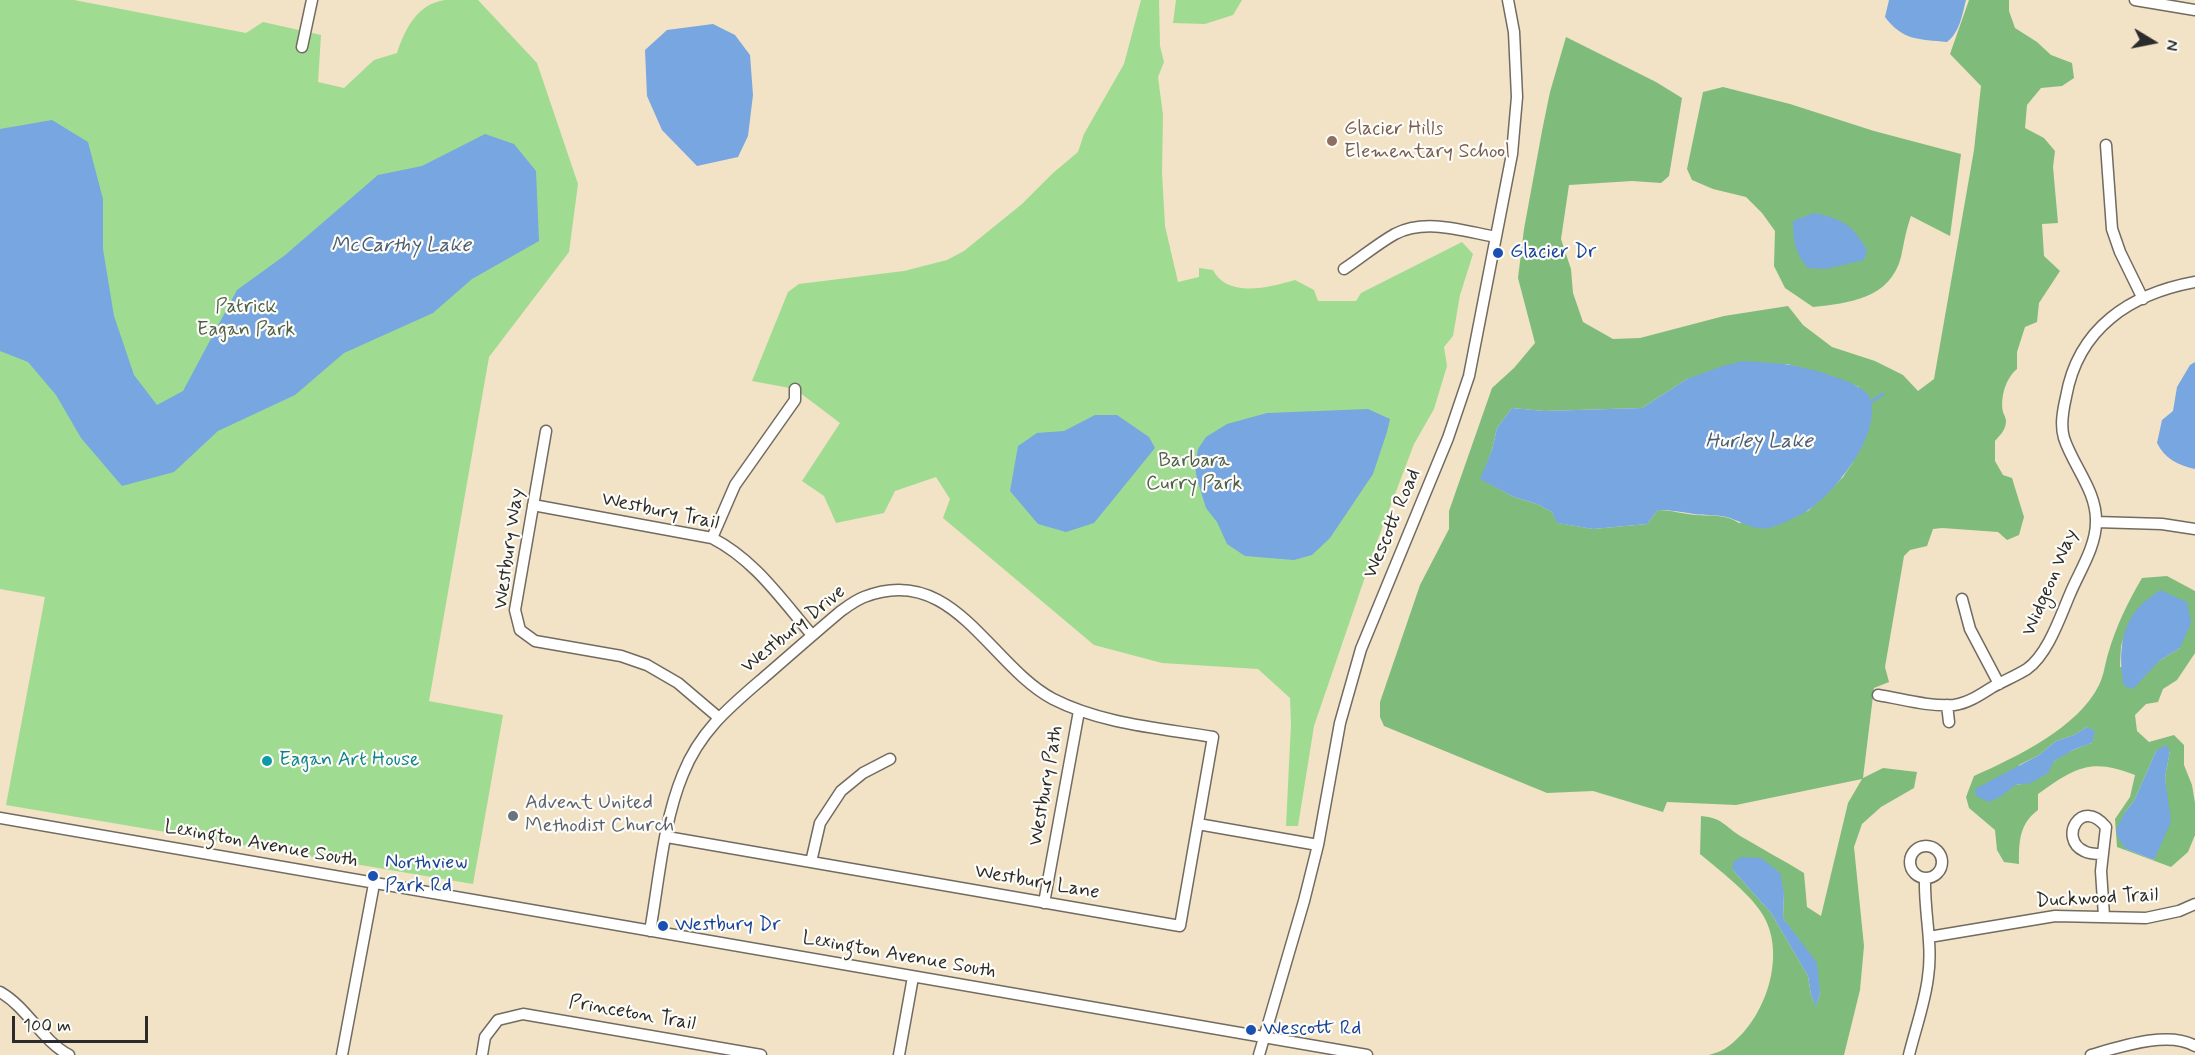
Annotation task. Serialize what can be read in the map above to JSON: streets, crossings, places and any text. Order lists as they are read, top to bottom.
{
  "streets": {
    "street": [
      "Westbury Trail",
      "Wescott Road",
      "Westbury Way",
      "Widgeon Way",
      "Westbury Drive",
      "Westbury Path",
      "Lexington Avenue South",
      "Westbury Lane",
      "Duckwood Trail",
      "Princeton Trail"
    ]
  },
  "crossings": [
    ["Westbury Trail", "Westbury Way"],
    ["Westbury Trail", "Westbury Drive"],
    ["Wescott Road", "Lexington Avenue South"],
    ["Westbury Way", "Westbury Drive"],
    ["Westbury Drive", "Westbury Path"],
    ["Westbury Drive", "Lexington Avenue South"],
    ["Westbury Drive", "Westbury Lane"],
    ["Westbury Path", "Westbury Lane"]
  ],
  "water": ["McCarthy Lake", "Hurley Lake"],
  "parks": ["Patrick Eagan Park", "Barbara Curry Park"],
  "places": [
    "Glacier Hills Elementary School",
    "Glacier Dr",
    "Eagan Art House",
    "Advent United Methodist Church",
    "Northview Park Rd",
    "Westbury Dr",
    "Wescott Rd"
  ],
  "scale_bar": "100 m",
  "north": "right"
}
